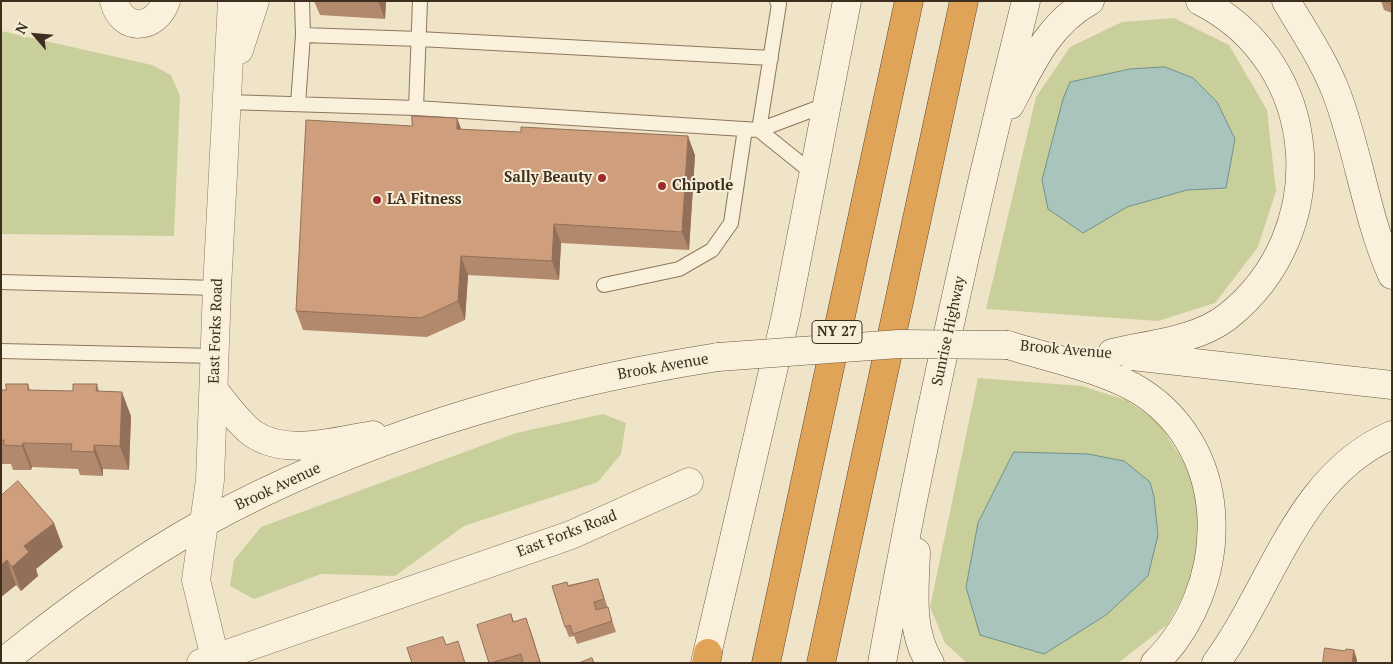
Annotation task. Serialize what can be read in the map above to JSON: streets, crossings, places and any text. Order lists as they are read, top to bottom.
{
  "streets": {
    "highway": ["NY 27"],
    "main road": ["East Forks Road", "Sunrise Highway", "Brook Avenue"]
  },
  "crossings": [
    ["East Forks Road", "Brook Avenue"]
  ],
  "places": ["Sally Beauty", "Chipotle", "LA Fitness"],
  "north": "top left"
}
